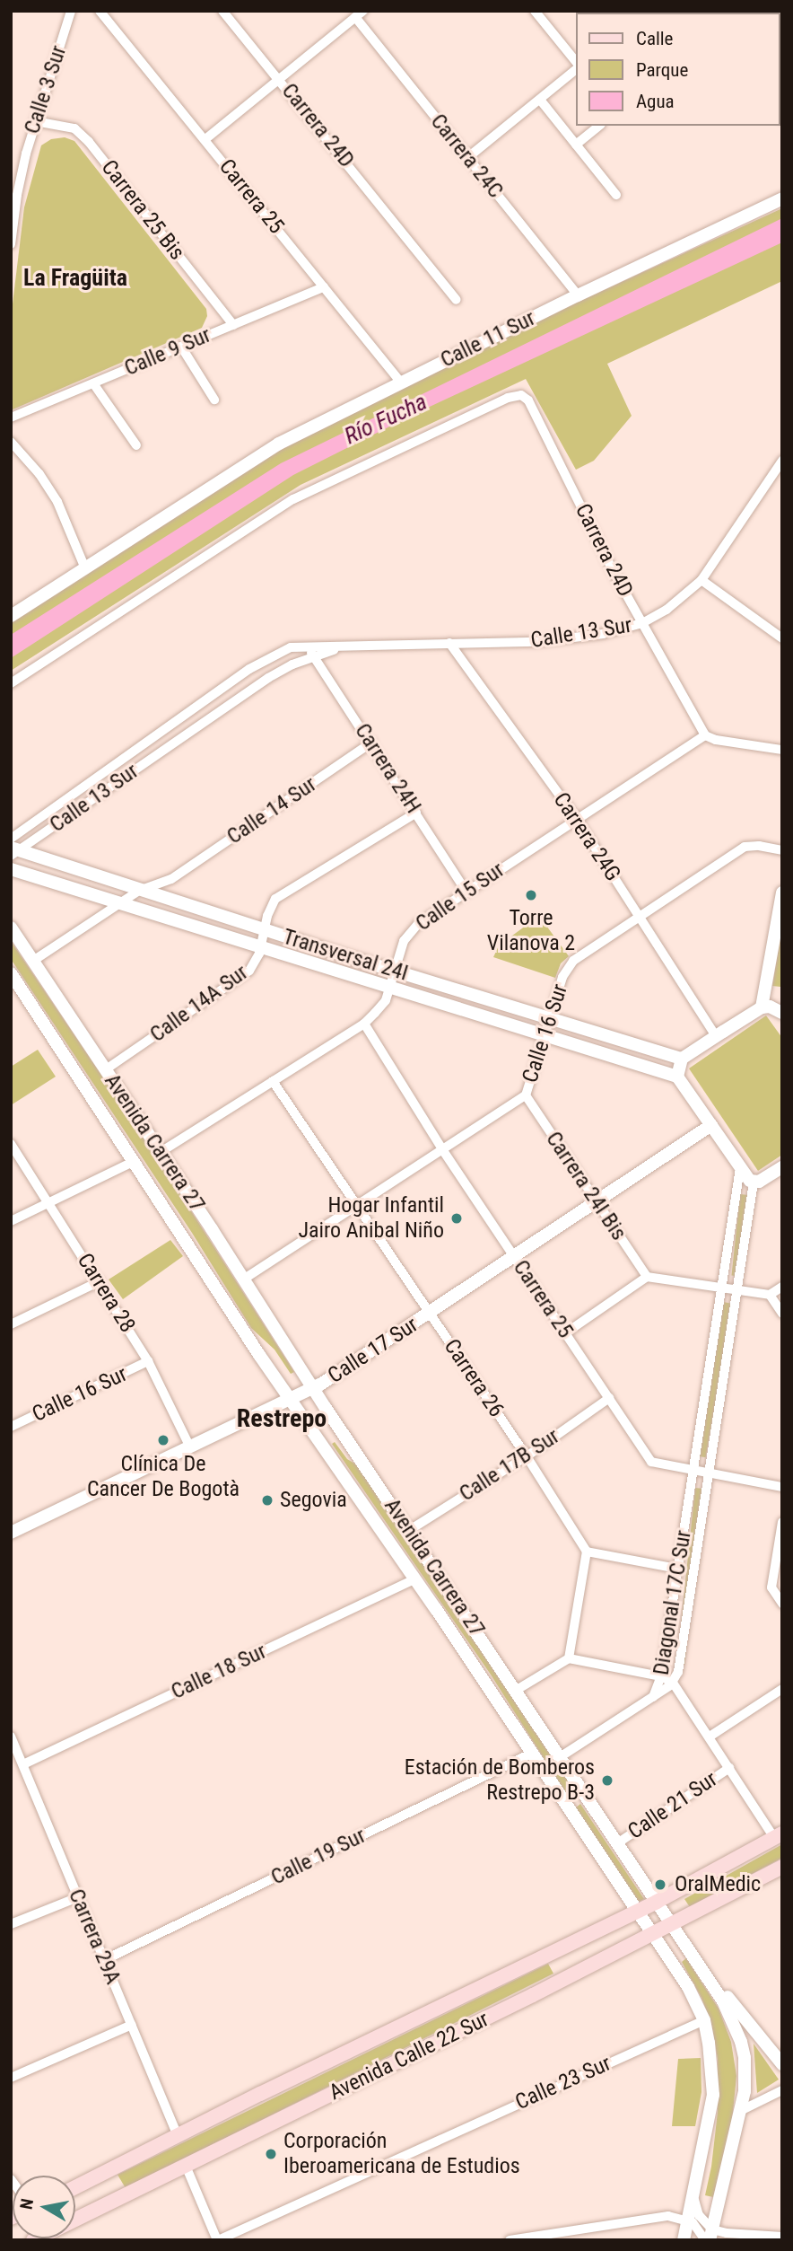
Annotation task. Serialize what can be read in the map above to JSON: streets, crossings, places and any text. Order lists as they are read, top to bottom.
{
  "streets": {
    "main road": ["Avenida Calle 22 Sur"],
    "street": [
      "Calle 3 Sur",
      "Carrera 24D",
      "Carrera 24C",
      "Carrera 25",
      "Carrera 25 Bis",
      "Calle 11 Sur",
      "Calle 9 Sur",
      "Calle 13 Sur",
      "Carrera 24H",
      "Calle 14 Sur",
      "Carrera 24G",
      "Calle 15 Sur",
      "Transversal 24I",
      "Calle 14A Sur",
      "Calle 16 Sur",
      "Avenida Carrera 27",
      "Carrera 24I Bis",
      "Carrera 28",
      "Calle 17 Sur",
      "Carrera 26",
      "Calle 17B Sur",
      "Diagonal 17C Sur",
      "Calle 18 Sur",
      "Calle 21 Sur",
      "Calle 19 Sur",
      "Carrera 29A",
      "Calle 23 Sur"
    ]
  },
  "crossings": [
    ["Calle 3 Sur", "Carrera 25 Bis"],
    ["Carrera 24D", "Calle 13 Sur"],
    ["Carrera 24D", "Calle 15 Sur"],
    ["Carrera 24C", "Calle 11 Sur"],
    ["Carrera 25", "Calle 11 Sur"],
    ["Carrera 25", "Calle 9 Sur"],
    ["Carrera 25", "Calle 15 Sur"],
    ["Carrera 25", "Calle 16 Sur"],
    ["Carrera 25", "Calle 17 Sur"],
    ["Carrera 25", "Calle 17B Sur"],
    ["Carrera 25", "Diagonal 17C Sur"],
    ["Carrera 25 Bis", "Calle 9 Sur"],
    ["Calle 13 Sur", "Carrera 24H"],
    ["Calle 13 Sur", "Carrera 24G"],
    ["Calle 13 Sur", "Transversal 24I"],
    ["Carrera 24H", "Calle 14 Sur"],
    ["Carrera 24H", "Calle 15 Sur"],
    ["Carrera 24H", "Calle 14A Sur"],
    ["Calle 14 Sur", "Transversal 24I"],
    ["Calle 14 Sur", "Avenida Carrera 27"],
    ["Carrera 24G", "Calle 15 Sur"],
    ["Carrera 24G", "Calle 16 Sur"],
    ["Calle 15 Sur", "Transversal 24I"],
    ["Calle 15 Sur", "Avenida Carrera 27"],
    ["Calle 15 Sur", "Carrera 26"],
    ["Transversal 24I", "Calle 14A Sur"],
    ["Transversal 24I", "Calle 16 Sur"],
    ["Calle 14A Sur", "Avenida Carrera 27"],
    ["Calle 16 Sur", "Avenida Carrera 27"],
    ["Calle 16 Sur", "Carrera 24I Bis"],
    ["Calle 16 Sur", "Carrera 28"],
    ["Calle 16 Sur", "Carrera 26"],
    ["Avenida Carrera 27", "Calle 17 Sur"],
    ["Avenida Carrera 27", "Calle 17B Sur"],
    ["Avenida Carrera 27", "Calle 18 Sur"],
    ["Avenida Carrera 27", "Calle 21 Sur"],
    ["Avenida Carrera 27", "Calle 19 Sur"],
    ["Avenida Carrera 27", "Avenida Calle 22 Sur"],
    ["Avenida Carrera 27", "Calle 23 Sur"],
    ["Carrera 24I Bis", "Calle 17 Sur"],
    ["Carrera 28", "Calle 17 Sur"],
    ["Calle 17 Sur", "Carrera 26"],
    ["Carrera 26", "Calle 17B Sur"],
    ["Calle 18 Sur", "Carrera 29A"],
    ["Calle 19 Sur", "Carrera 29A"],
    ["Carrera 29A", "Avenida Calle 22 Sur"]
  ],
  "districts": ["La Fragüita", "Restrepo"],
  "water": ["Río Fucha"],
  "places": [
    "Torre Vilanova 2",
    "Hogar Infantil Jairo Anibal Niño",
    "Clínica De Cancer De Bogotà",
    "Segovia",
    "Estación de Bomberos Restrepo B-3",
    "OralMedic",
    "Corporación Iberoamericana de Estudios"
  ],
  "legend": ["Calle", "Parque", "Agua"],
  "north": "left"
}
